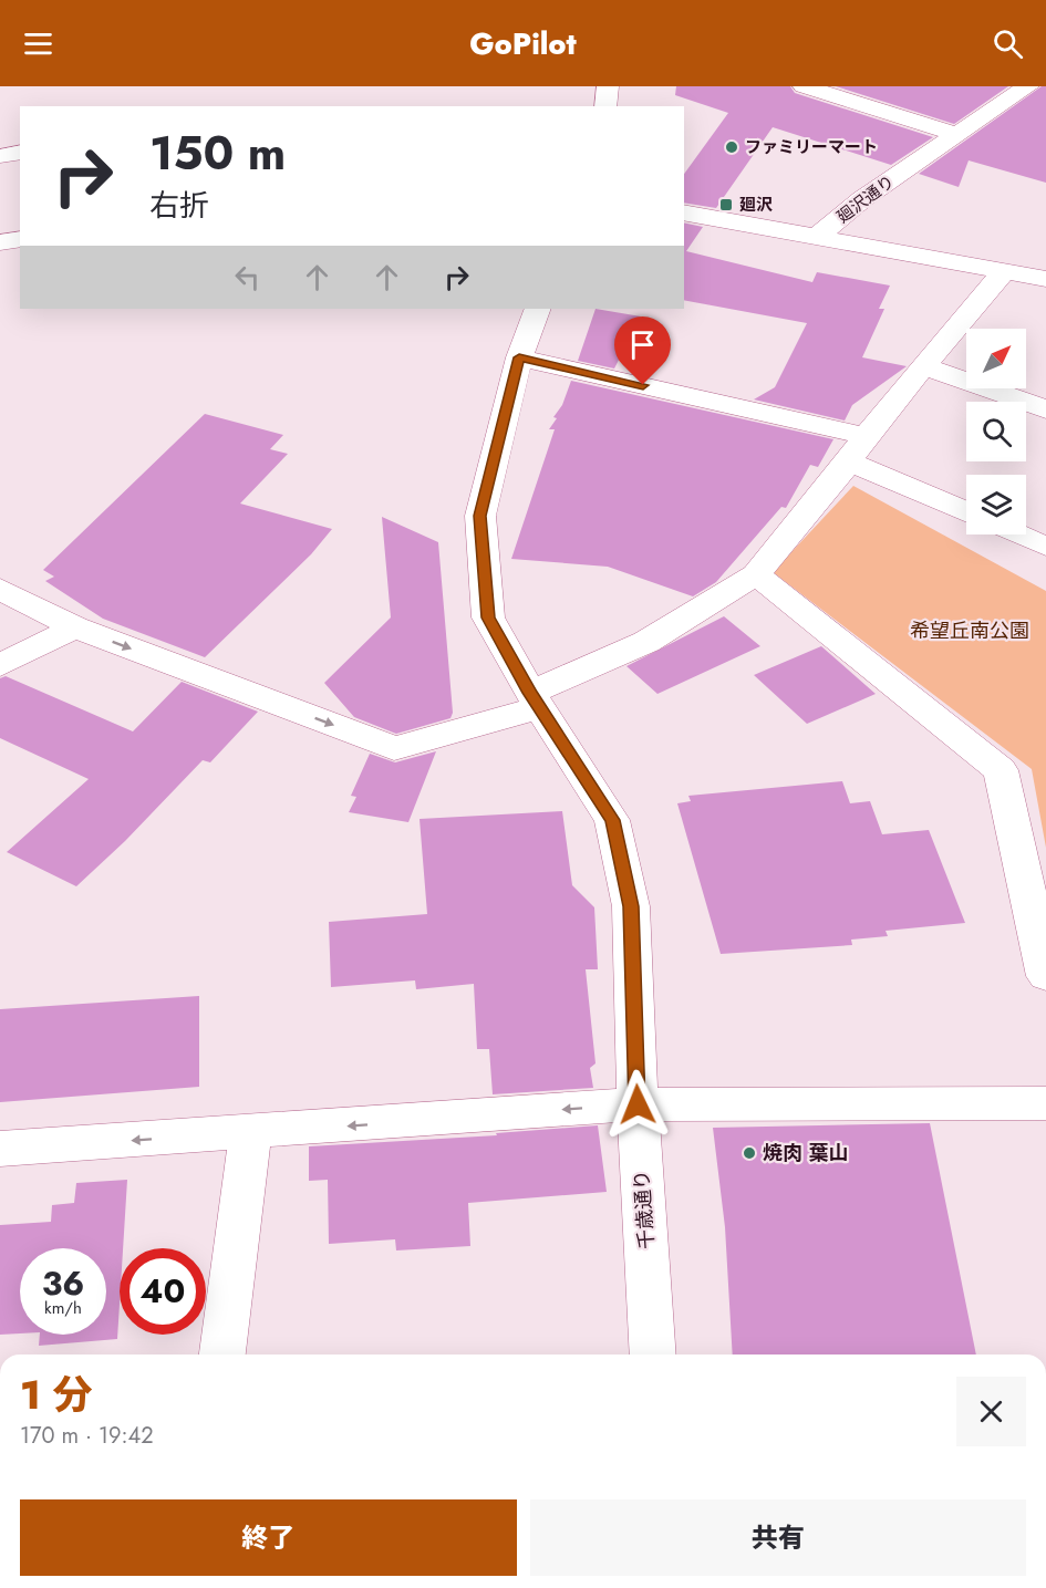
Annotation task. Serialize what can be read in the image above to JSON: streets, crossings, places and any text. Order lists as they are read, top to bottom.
{
  "streets": {
    "street": ["廻沢通り", "千歳通り"]
  },
  "parks": ["希望丘南公園"],
  "places": {
    "other": ["ファミリーマート", "焼肉 葉山"],
    "transit": ["廻沢"]
  },
  "north": "top right",
  "page": {
    "header": "GoPilot",
    "turn": ["150 m", "右折"],
    "speed": "36 km/h",
    "limit": "40",
    "heading": ["1 分", "170 m · 19:42"],
    "buttons": ["終了", "共有"]
  }
}
